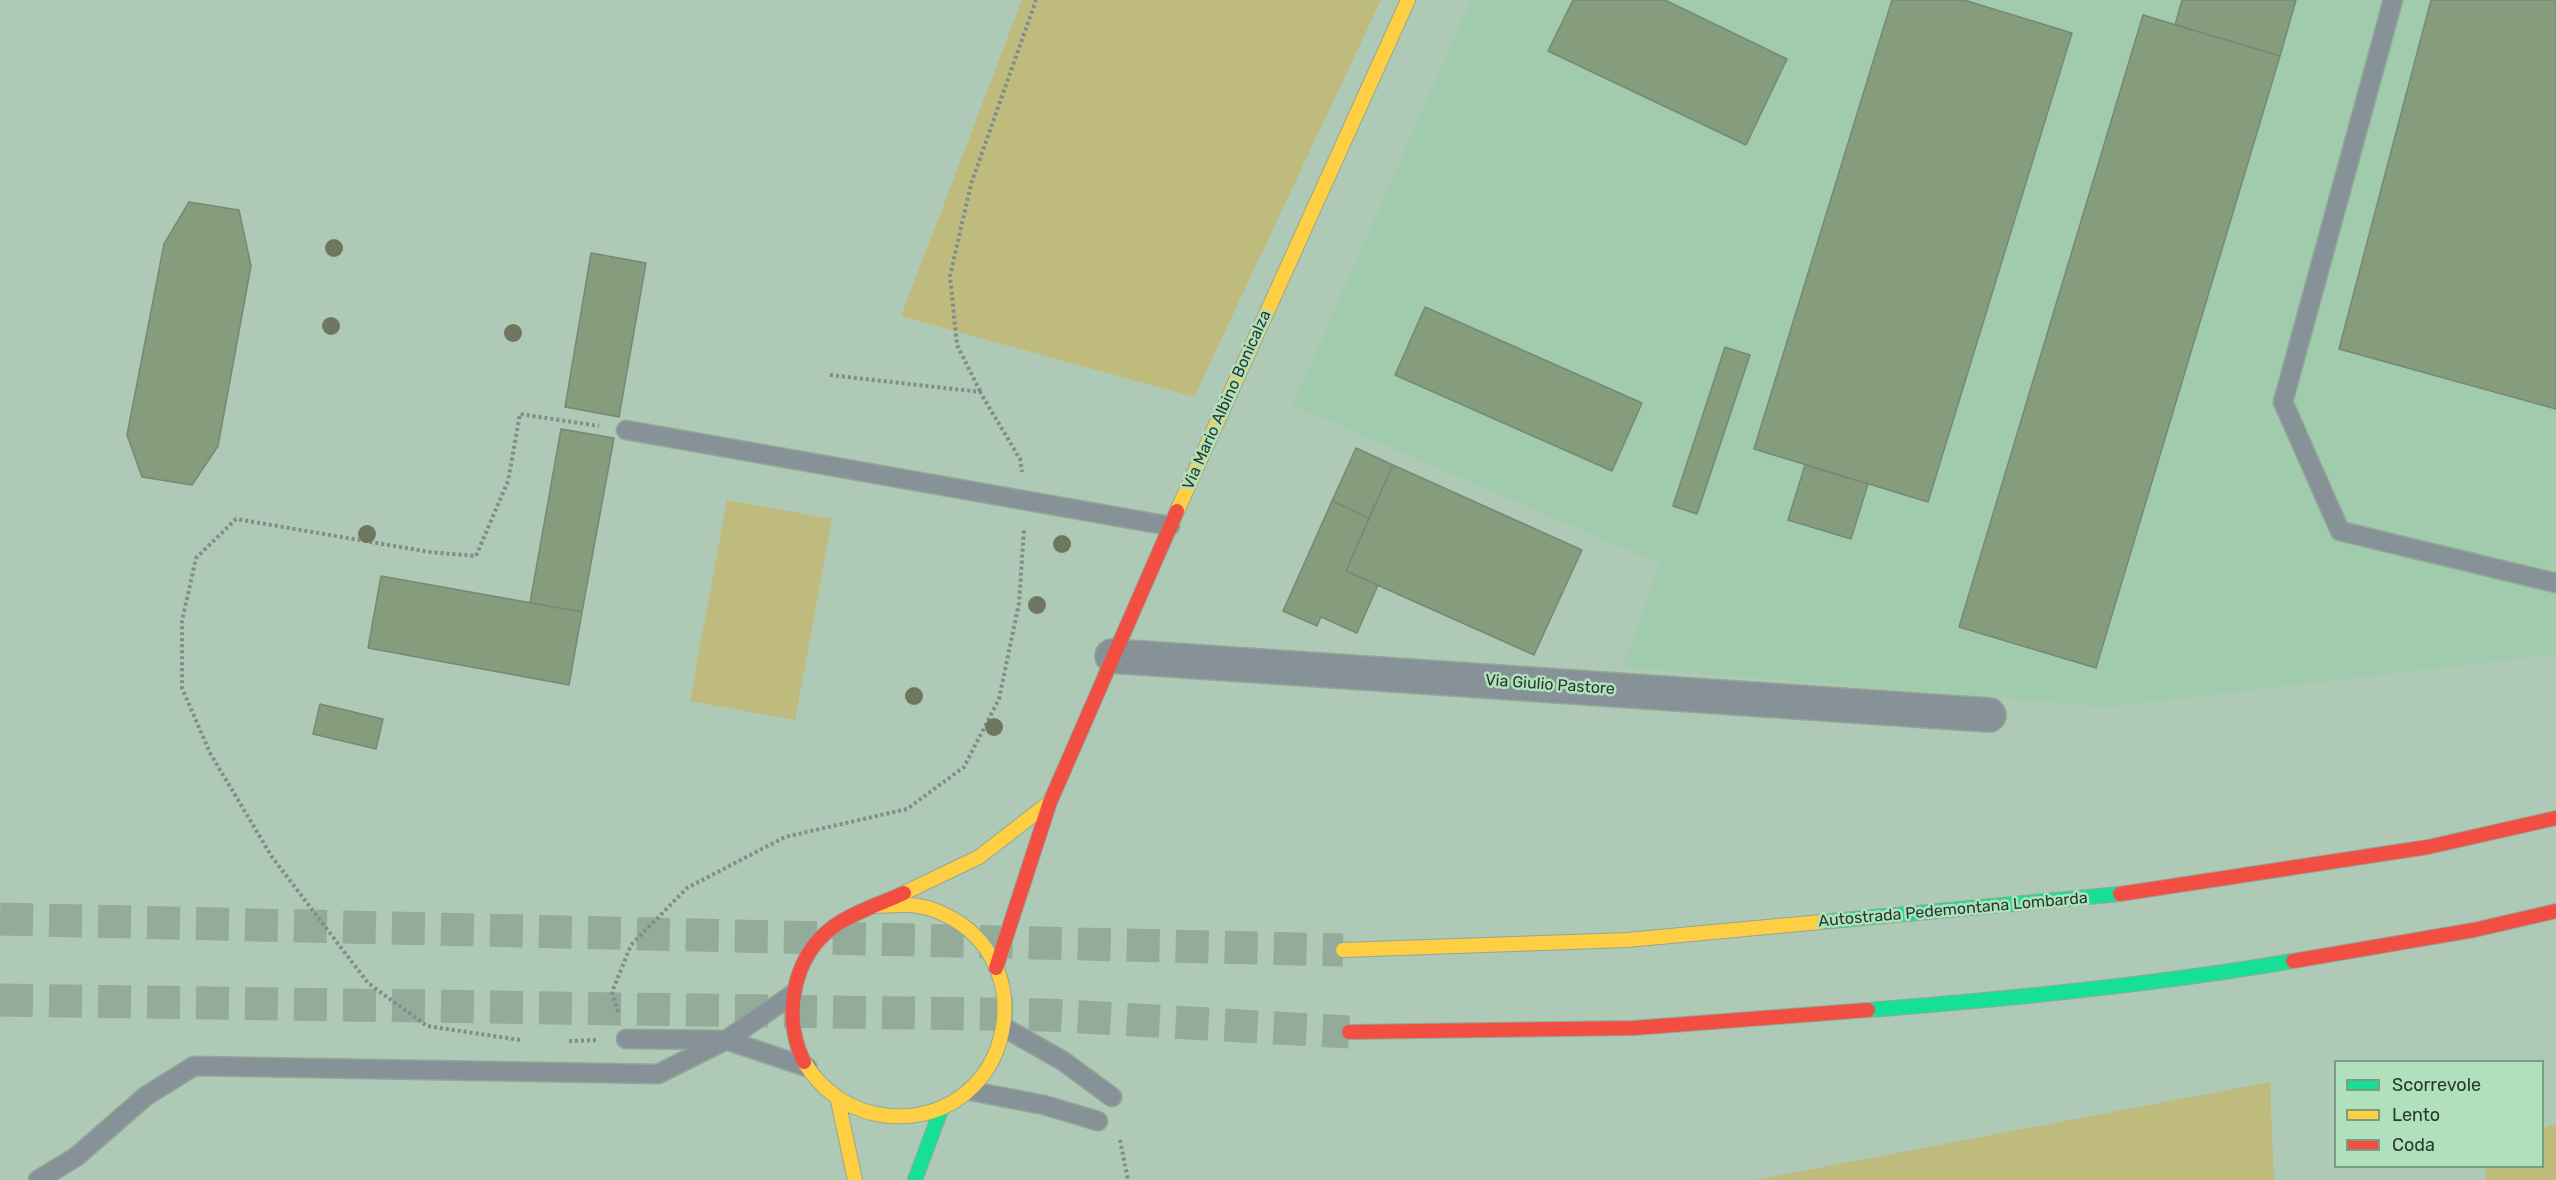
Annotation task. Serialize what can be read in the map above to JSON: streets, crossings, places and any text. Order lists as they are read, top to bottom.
{
  "streets": {
    "main road": ["Via Mario Albino Bonicalza", "Autostrada Pedemontana Lombarda"],
    "street": ["Via Giulio Pastore"]
  },
  "crossings": [
    ["Via Mario Albino Bonicalza", "Via Giulio Pastore"]
  ],
  "legend": ["Scorrevole", "Lento", "Coda"]
}
